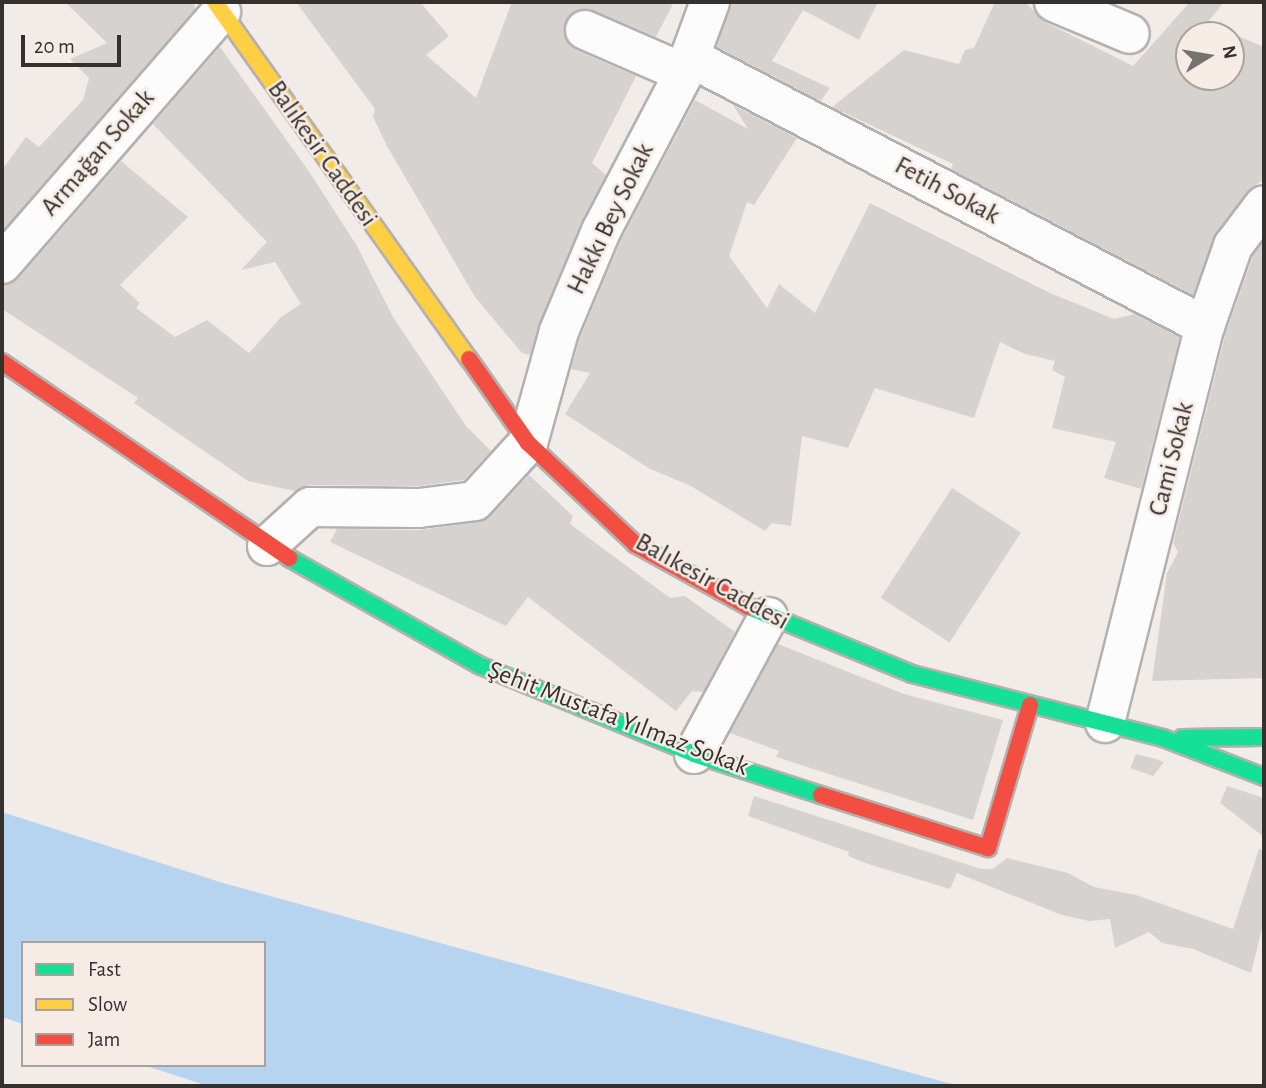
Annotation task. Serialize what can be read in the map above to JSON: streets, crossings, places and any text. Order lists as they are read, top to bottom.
{
  "streets": {
    "main road": ["Balıkesir Caddesi", "Şehit Mustafa Yılmaz Sokak"],
    "street": [
      "Armağan Sokak",
      "Fetih Sokak",
      "Hakkı Bey Sokak",
      "Cami Sokak"
    ]
  },
  "crossings": [
    ["Armağan Sokak", "Balıkesir Caddesi"],
    ["Balıkesir Caddesi", "Hakkı Bey Sokak"],
    ["Balıkesir Caddesi", "Cami Sokak"],
    ["Balıkesir Caddesi", "Şehit Mustafa Yılmaz Sokak"],
    ["Fetih Sokak", "Hakkı Bey Sokak"],
    ["Fetih Sokak", "Cami Sokak"]
  ],
  "legend": ["Fast", "Slow", "Jam"],
  "scale_bar": "20 m",
  "north": "right"
}
